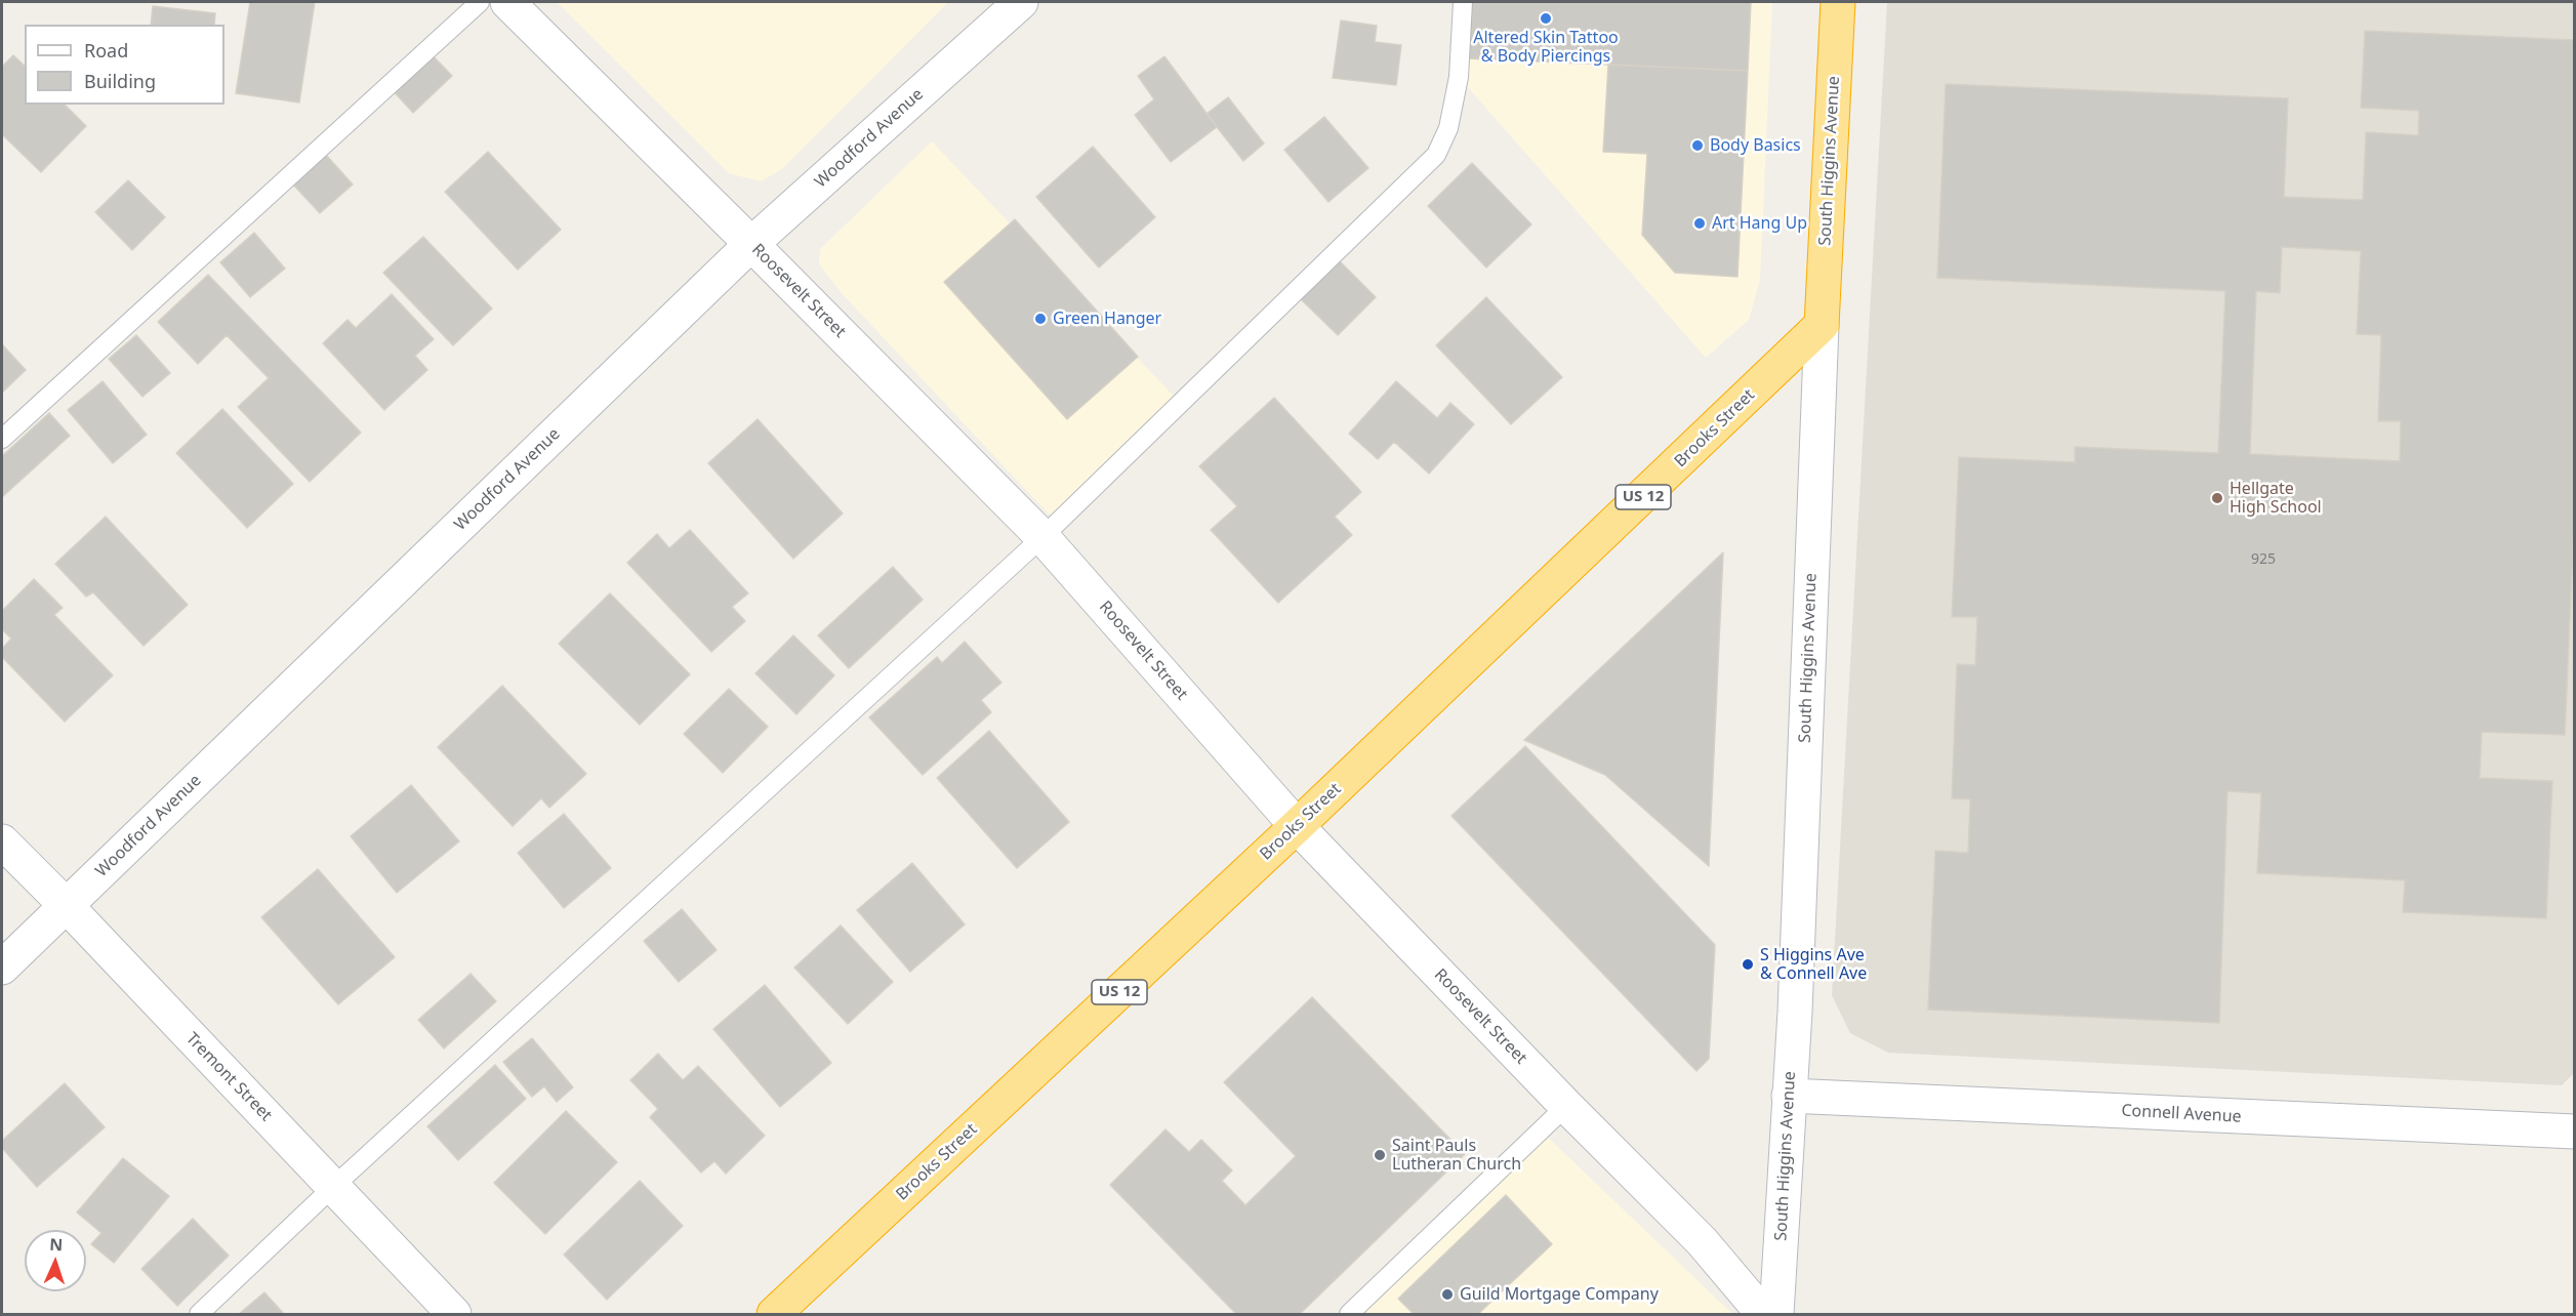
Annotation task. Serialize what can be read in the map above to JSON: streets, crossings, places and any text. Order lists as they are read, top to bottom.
{
  "streets": {
    "highway": ["South Higgins Avenue", "Brooks Street", "US 12"],
    "street": [
      "Woodford Avenue",
      "Roosevelt Street",
      "Tremont Street",
      "Connell Avenue"
    ]
  },
  "crossings": [
    ["Woodford Avenue", "Roosevelt Street"],
    ["Woodford Avenue", "Tremont Street"],
    ["South Higgins Avenue", "Brooks Street"],
    ["South Higgins Avenue", "Connell Avenue"],
    ["Roosevelt Street", "Brooks Street"]
  ],
  "places": [
    "Altered Skin Tattoo & Body Piercings",
    "Body Basics",
    "Art Hang Up",
    "Green Hanger",
    "Hellgate High School",
    "S Higgins Ave & Connell Ave",
    "Saint Pauls Lutheran Church",
    "Guild Mortgage Company"
  ],
  "house_numbers": ["925"],
  "legend": ["Road", "Building"],
  "north": "top"
}
